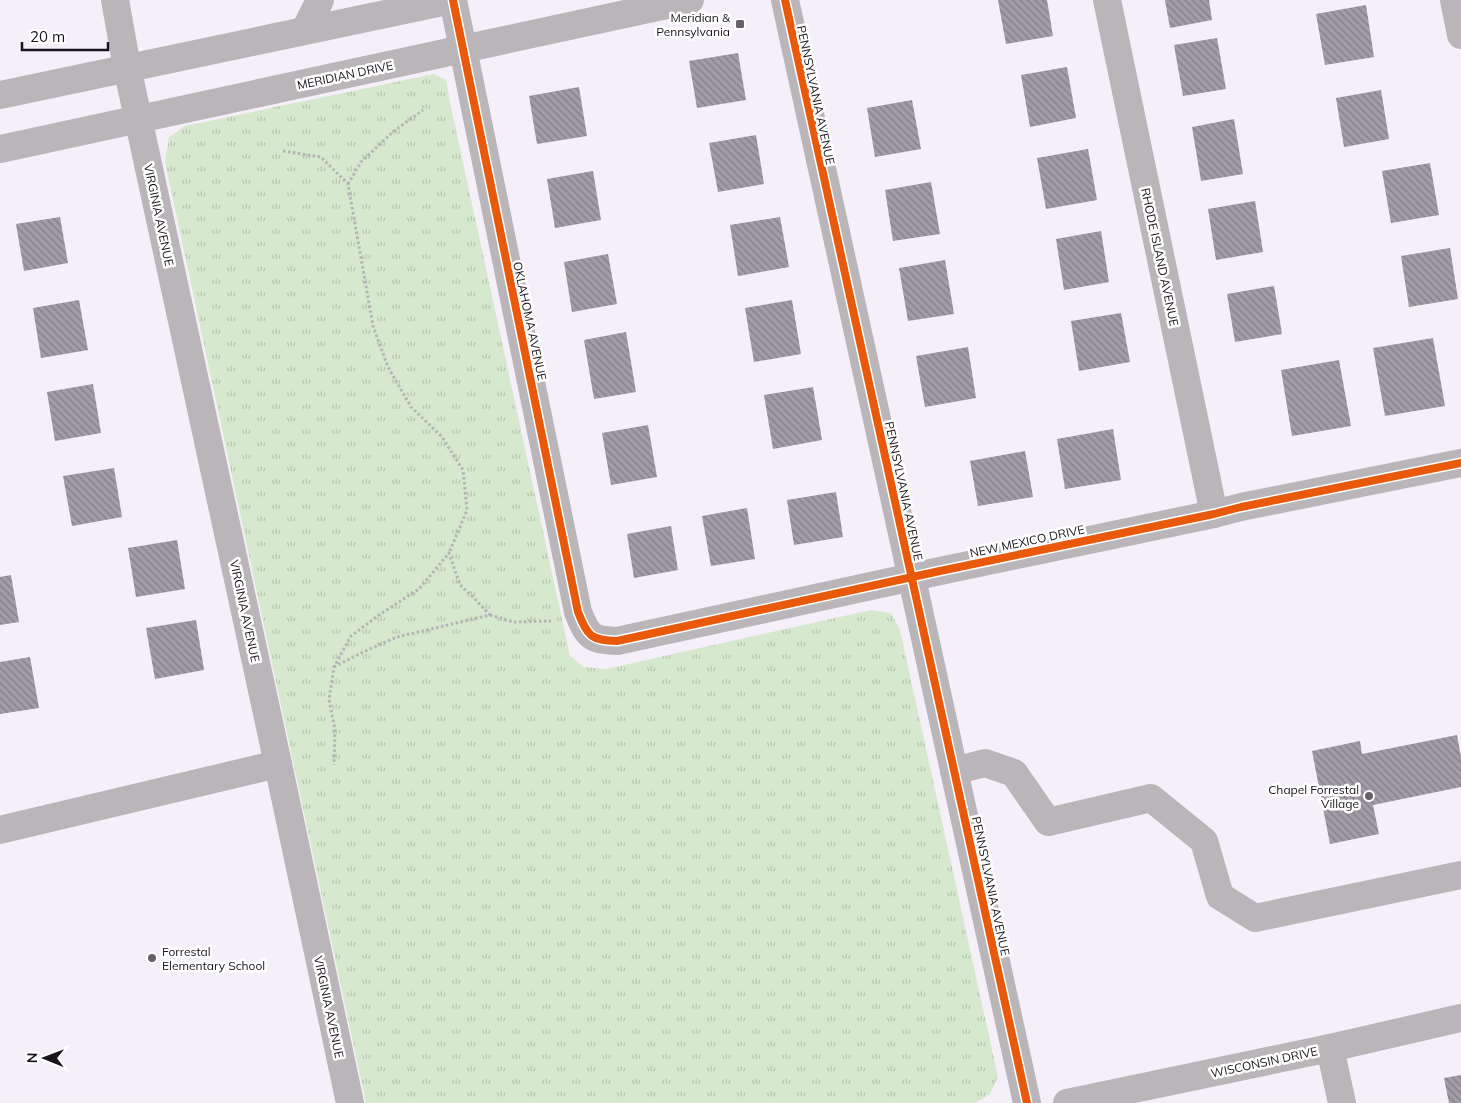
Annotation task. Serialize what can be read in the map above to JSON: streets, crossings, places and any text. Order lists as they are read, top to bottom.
{
  "streets": {
    "street": [
      "MERIDIAN DRIVE",
      "PENNSYLVANIA AVENUE",
      "VIRGINIA AVENUE",
      "RHODE ISLAND AVENUE",
      "OKLAHOMA AVENUE",
      "NEW MEXICO DRIVE",
      "WISCONSIN DRIVE"
    ]
  },
  "crossings": [
    ["MERIDIAN DRIVE", "VIRGINIA AVENUE"],
    ["MERIDIAN DRIVE", "OKLAHOMA AVENUE"],
    ["PENNSYLVANIA AVENUE", "NEW MEXICO DRIVE"],
    ["RHODE ISLAND AVENUE", "NEW MEXICO DRIVE"],
    ["OKLAHOMA AVENUE", "NEW MEXICO DRIVE"]
  ],
  "places": {
    "transit": ["Meridian & Pennsylvania"],
    "other": ["Chapel Forrestal Village", "Forrestal Elementary School"]
  },
  "scale_bar": "20 m",
  "north": "left"
}
